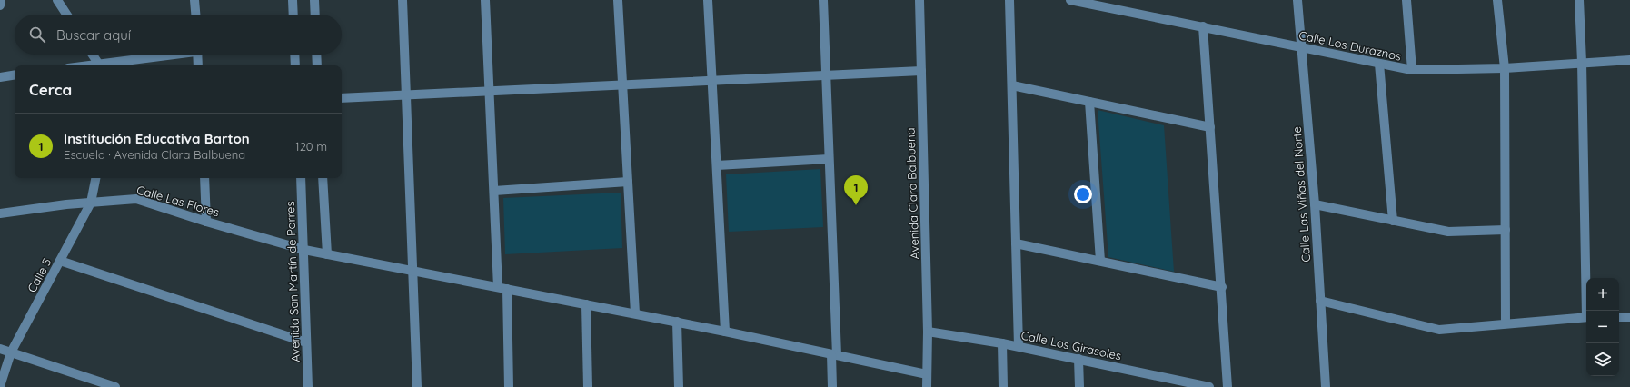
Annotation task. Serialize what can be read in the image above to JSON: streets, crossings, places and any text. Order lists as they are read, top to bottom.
{
  "streets": {
    "street": [
      "Calle Los Duraznos",
      "Avenida Clara Balbuena",
      "Calle Las Viñas del Norte",
      "Calle Las Flores",
      "Calle 5",
      "Avenida San Martín de Porres",
      "Calle Los Girasoles"
    ]
  },
  "crossings": [
    ["Calle Los Duraznos", "Calle Las Viñas del Norte"],
    ["Avenida Clara Balbuena", "Calle Las Flores"],
    ["Avenida Clara Balbuena", "Calle Los Girasoles"],
    ["Calle Las Flores", "Calle 5"],
    ["Calle Las Flores", "Avenida San Martín de Porres"]
  ],
  "page": {
    "search": "Buscar aquí",
    "heading": "Cerca",
    "list": [
      {
        "mark": "1",
        "name": "Institución Educativa Barton",
        "note": "Escuela · Avenida Clara Balbuena",
        "value": "120 m"
      }
    ],
    "pins": "1",
    "map_buttons": ["+", "−"]
  }
}
